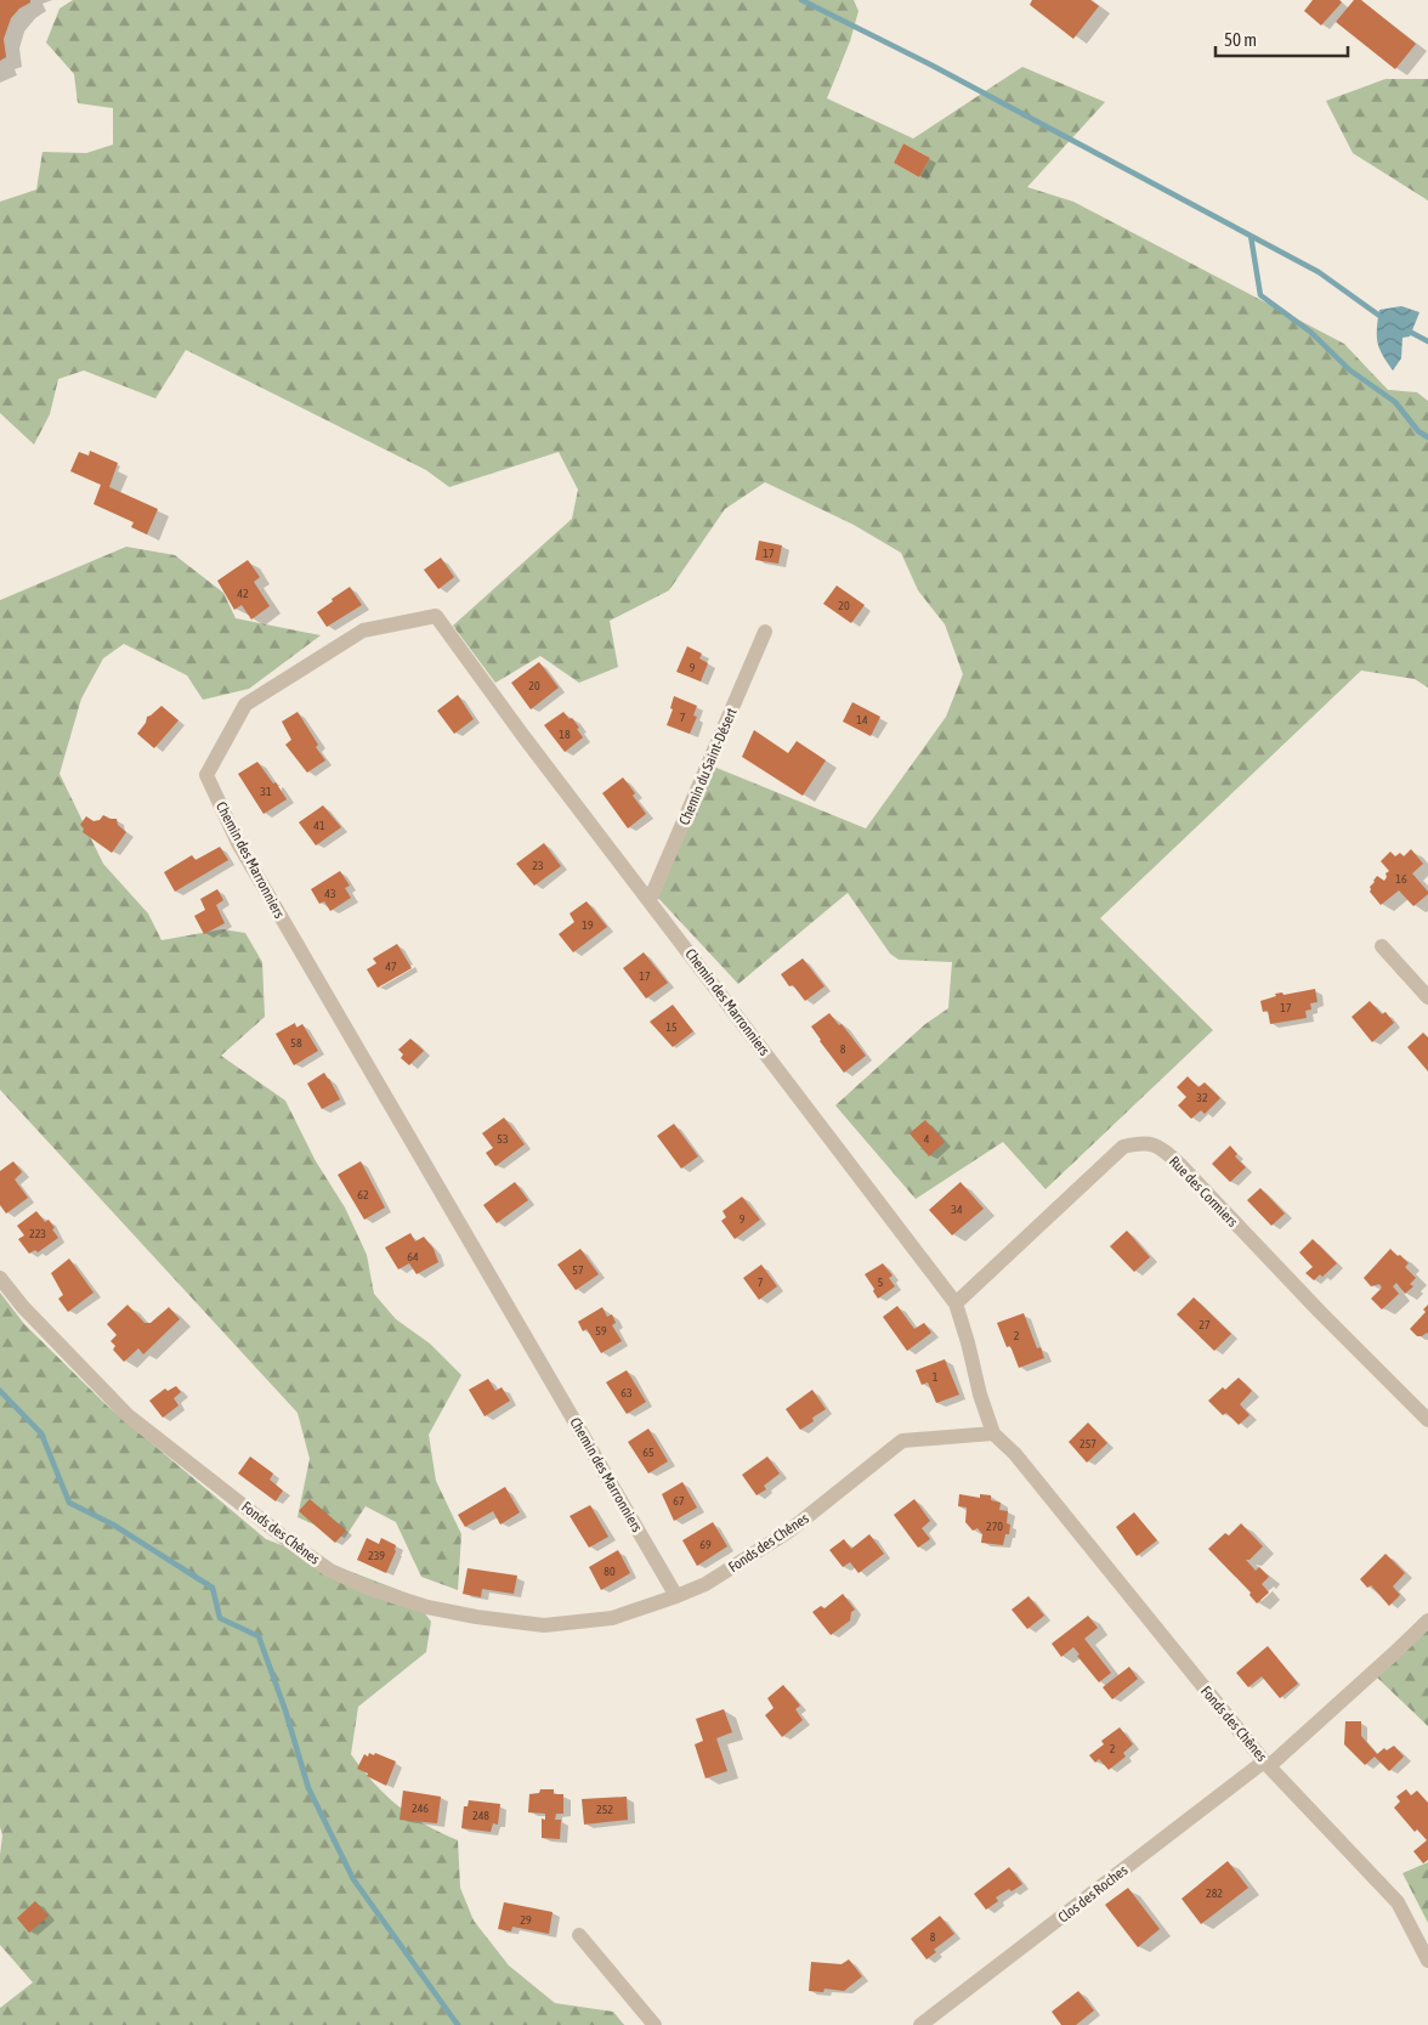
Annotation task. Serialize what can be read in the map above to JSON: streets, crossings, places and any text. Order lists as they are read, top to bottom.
{
  "streets": {
    "street": [
      "Chemin du Saint-Désert",
      "Chemin des Marronniers",
      "Rue des Cormiers",
      "Fonds des Chênes",
      "Clos des Roches"
    ]
  },
  "crossings": [
    ["Chemin du Saint-Désert", "Chemin des Marronniers"],
    ["Chemin des Marronniers", "Rue des Cormiers"],
    ["Chemin des Marronniers", "Fonds des Chênes"],
    ["Fonds des Chênes", "Clos des Roches"]
  ],
  "house_numbers": [
    "17",
    "42",
    "20",
    "9",
    "20",
    "7",
    "14",
    "18",
    "31",
    "41",
    "23",
    "16",
    "43",
    "19",
    "47",
    "17",
    "17",
    "15",
    "58",
    "8",
    "32",
    "53",
    "4",
    "62",
    "34",
    "9",
    "223",
    "64",
    "57",
    "7",
    "5",
    "27",
    "59",
    "2",
    "1",
    "63",
    "257",
    "65",
    "67",
    "270",
    "69",
    "239",
    "80",
    "2",
    "246",
    "252",
    "248",
    "282",
    "29",
    "8"
  ],
  "scale_bar": "50 m"
}
